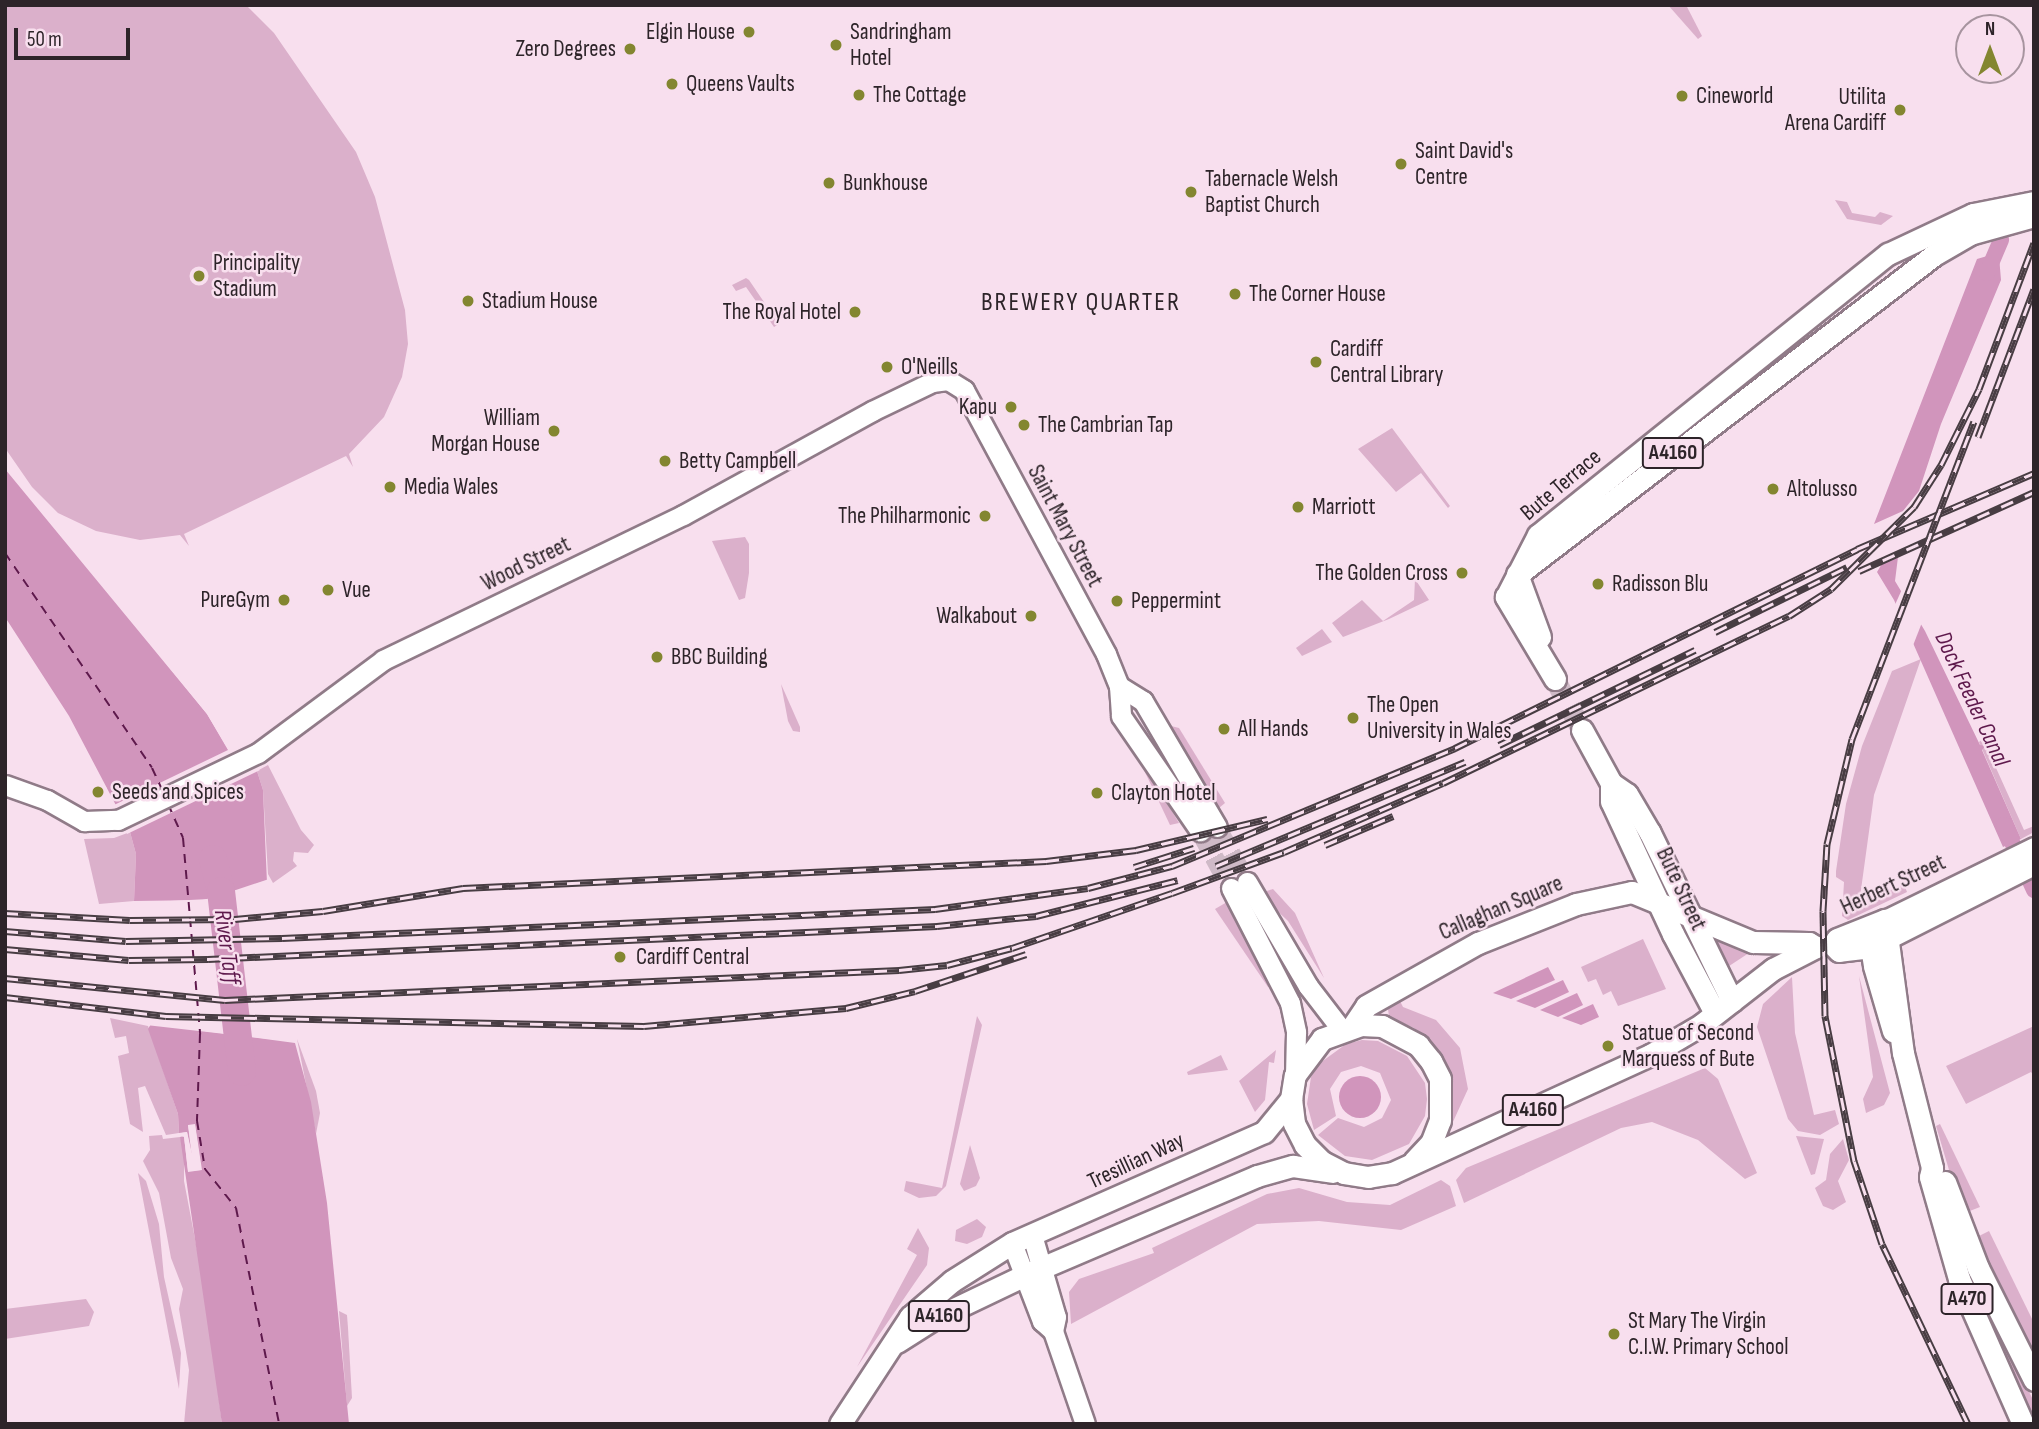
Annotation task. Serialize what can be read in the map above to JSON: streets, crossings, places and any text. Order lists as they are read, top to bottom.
{
  "streets": {
    "main road": [
      "A4160",
      "Bute Terrace",
      "Bute Street",
      "Callaghan Square",
      "Tresillian Way",
      "A470"
    ],
    "street": ["Saint Mary Street", "Wood Street", "Herbert Street"]
  },
  "crossings": [
    ["A4160", "Bute Terrace"],
    ["A4160", "Callaghan Square"],
    ["A4160", "Tresillian Way"],
    ["Saint Mary Street", "Wood Street"],
    ["Herbert Street", "A470"],
    ["Bute Street", "Callaghan Square"],
    ["Callaghan Square", "Tresillian Way"]
  ],
  "districts": ["BREWERY QUARTER"],
  "water": ["Dock Feeder Canal", "River Taff"],
  "places": [
    "Elgin House",
    "Sandringham Hotel",
    "Zero Degrees",
    "Queens Vaults",
    "The Cottage",
    "Cineworld",
    "Utilita Arena Cardiff",
    "Saint David's Centre",
    "Bunkhouse",
    "Tabernacle Welsh Baptist Church",
    "Principality Stadium",
    "The Corner House",
    "Stadium House",
    "The Royal Hotel",
    "Cardiff Central Library",
    "O'Neills",
    "Kapu",
    "The Cambrian Tap",
    "William Morgan House",
    "Betty Campbell",
    "Media Wales",
    "Altolusso",
    "Marriott",
    "The Philharmonic",
    "The Golden Cross",
    "Radisson Blu",
    "Vue",
    "PureGym",
    "Peppermint",
    "Walkabout",
    "BBC Building",
    "The Open University in Wales",
    "All Hands",
    "Seeds and Spices",
    "Clayton Hotel",
    "Cardiff Central",
    "Statue of Second Marquess of Bute",
    "St Mary The Virgin C.I.W. Primary School"
  ],
  "scale_bar": "50 m",
  "north": "top"
}
